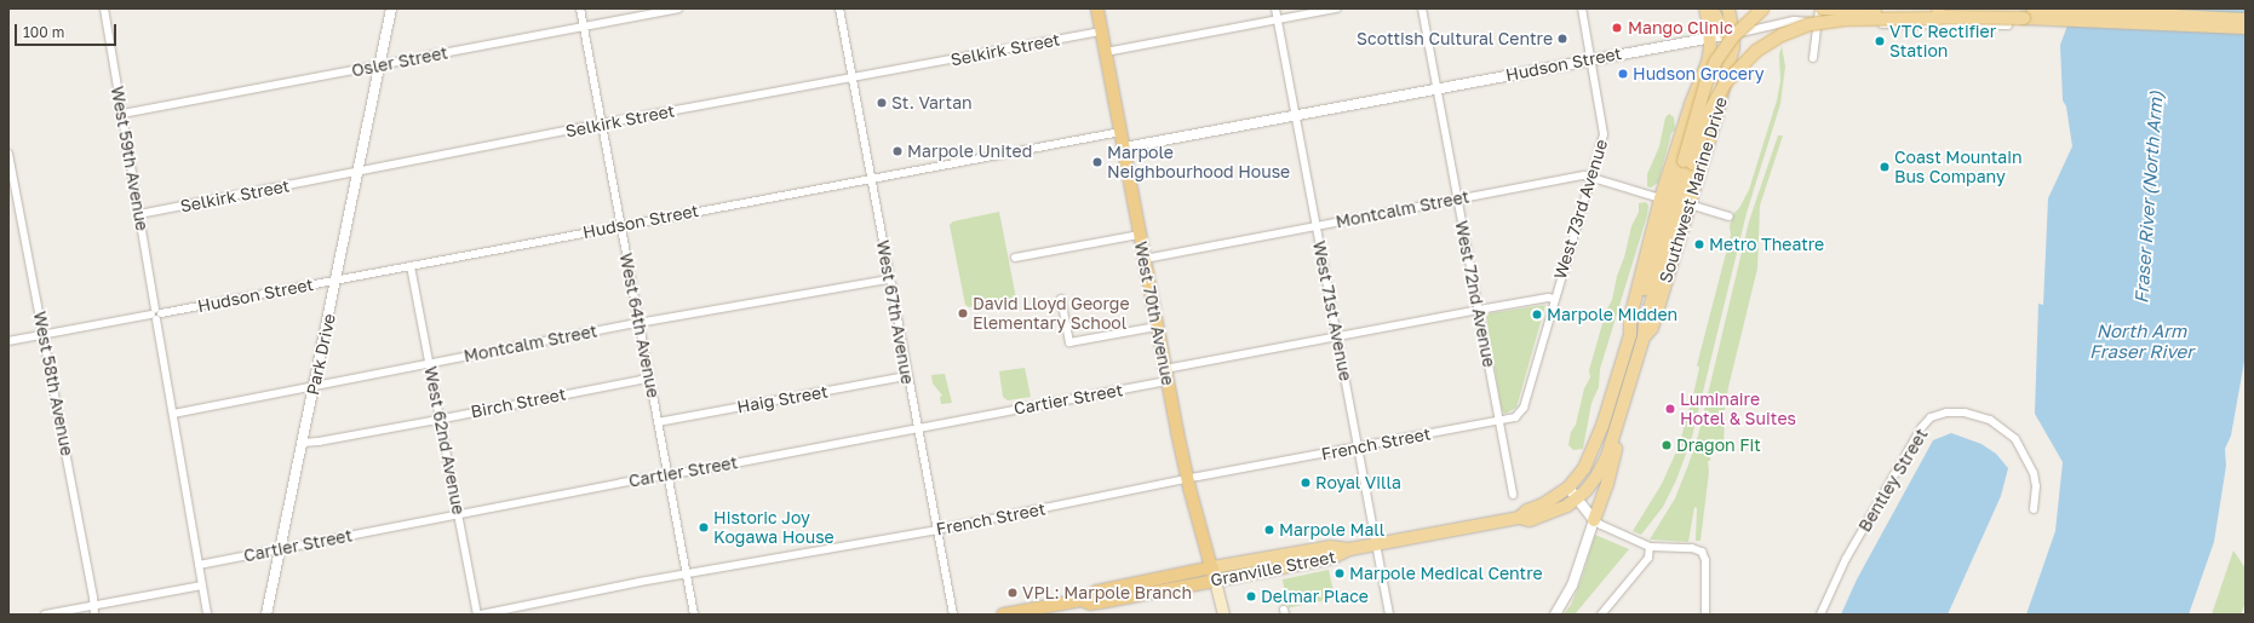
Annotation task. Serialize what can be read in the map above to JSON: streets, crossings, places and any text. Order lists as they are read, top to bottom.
{
  "streets": {
    "highway": ["West 70th Avenue", "Granville Street"],
    "main road": ["Southwest Marine Drive"],
    "street": [
      "Selkirk Street",
      "Osler Street",
      "Hudson Street",
      "West 59th Avenue",
      "Montcalm Street",
      "West 73rd Avenue",
      "West 72nd Avenue",
      "West 71st Avenue",
      "West 67th Avenue",
      "West 64th Avenue",
      "Park Drive",
      "West 58th Avenue",
      "Haig Street",
      "Cartier Street",
      "Birch Street",
      "West 62nd Avenue",
      "French Street",
      "Bentley Street"
    ]
  },
  "crossings": [
    ["Selkirk Street", "West 59th Avenue"],
    ["Selkirk Street", "West 67th Avenue"],
    ["Selkirk Street", "West 70th Avenue"],
    ["Selkirk Street", "West 64th Avenue"],
    ["Selkirk Street", "Park Drive"],
    ["Osler Street", "West 59th Avenue"],
    ["Osler Street", "West 64th Avenue"],
    ["Osler Street", "Park Drive"],
    ["Hudson Street", "West 59th Avenue"],
    ["Hudson Street", "Southwest Marine Drive"],
    ["Hudson Street", "West 73rd Avenue"],
    ["Hudson Street", "West 72nd Avenue"],
    ["Hudson Street", "West 71st Avenue"],
    ["Hudson Street", "West 67th Avenue"],
    ["Hudson Street", "West 70th Avenue"],
    ["Hudson Street", "West 64th Avenue"],
    ["Hudson Street", "Park Drive"],
    ["Hudson Street", "West 58th Avenue"],
    ["Hudson Street", "West 62nd Avenue"],
    ["West 59th Avenue", "Montcalm Street"],
    ["West 59th Avenue", "Cartier Street"],
    ["Southwest Marine Drive", "Montcalm Street"],
    ["Southwest Marine Drive", "Granville Street"],
    ["Montcalm Street", "West 73rd Avenue"],
    ["Montcalm Street", "West 72nd Avenue"],
    ["Montcalm Street", "West 71st Avenue"],
    ["Montcalm Street", "West 67th Avenue"],
    ["Montcalm Street", "West 70th Avenue"],
    ["Montcalm Street", "West 64th Avenue"],
    ["Montcalm Street", "Park Drive"],
    ["Montcalm Street", "West 62nd Avenue"],
    ["West 73rd Avenue", "West 72nd Avenue"],
    ["West 73rd Avenue", "Cartier Street"],
    ["West 73rd Avenue", "French Street"],
    ["West 72nd Avenue", "Cartier Street"],
    ["West 72nd Avenue", "French Street"],
    ["West 71st Avenue", "Cartier Street"],
    ["West 71st Avenue", "French Street"],
    ["West 71st Avenue", "Granville Street"],
    ["West 67th Avenue", "Haig Street"],
    ["West 67th Avenue", "Cartier Street"],
    ["West 67th Avenue", "French Street"],
    ["West 70th Avenue", "Cartier Street"],
    ["West 70th Avenue", "French Street"],
    ["West 70th Avenue", "Granville Street"],
    ["West 64th Avenue", "Haig Street"],
    ["West 64th Avenue", "Cartier Street"],
    ["West 64th Avenue", "Birch Street"],
    ["West 64th Avenue", "French Street"],
    ["Park Drive", "Cartier Street"],
    ["Park Drive", "Birch Street"],
    ["Cartier Street", "West 62nd Avenue"],
    ["Birch Street", "West 62nd Avenue"],
    ["West 62nd Avenue", "French Street"]
  ],
  "water": ["Fraser River (North Arm)", "North Arm Fraser River"],
  "places": [
    "Mango Clinic",
    "Scottish Cultural Centre",
    "VTC Rectifier Station",
    "Hudson Grocery",
    "St. Vartan",
    "Marpole United",
    "Marpole Neighbourhood House",
    "Coast Mountain Bus Company",
    "Metro Theatre",
    "David Lloyd George Elementary School",
    "Marpole Midden",
    "Luminaire Hotel & Suites",
    "Dragon Fit",
    "Royal Villa",
    "Historic Joy Kogawa House",
    "Marpole Mall",
    "Marpole Medical Centre",
    "VPL: Marpole Branch",
    "Delmar Place"
  ],
  "scale_bar": "100 m"
}
